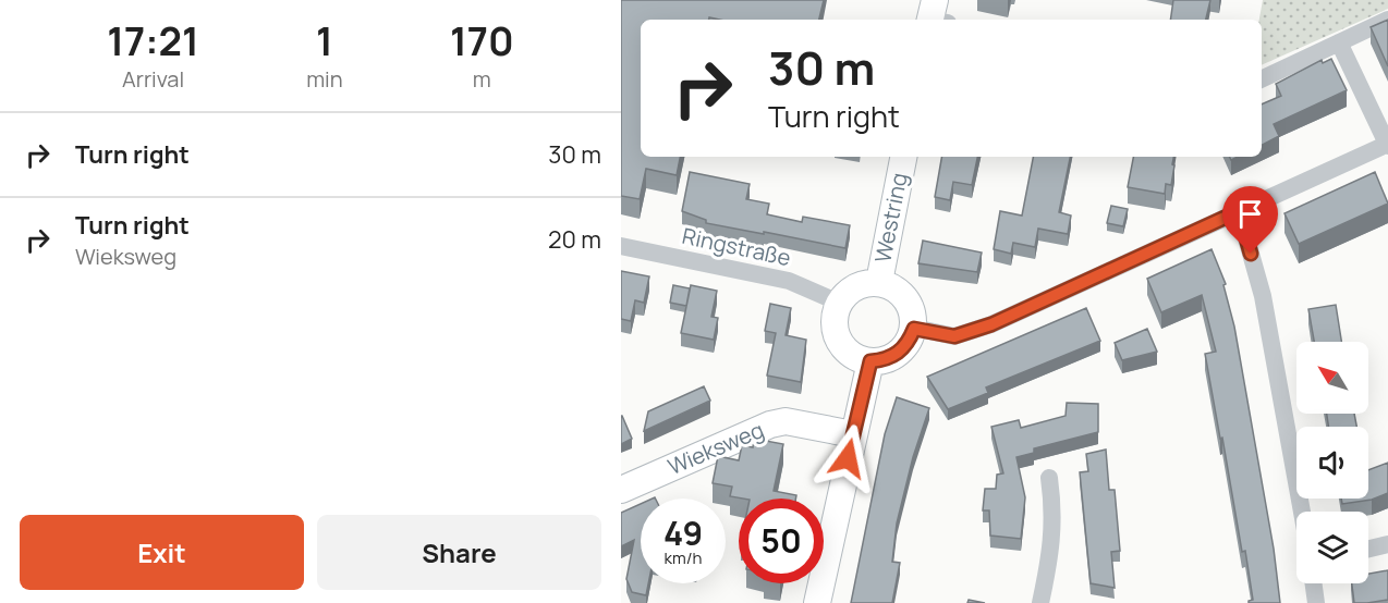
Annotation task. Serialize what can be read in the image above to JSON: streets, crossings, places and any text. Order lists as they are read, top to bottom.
{
  "streets": {
    "main road": ["Westring", "Wieksweg"],
    "street": ["Ringstraße"]
  },
  "crossings": [
    ["Westring", "Ringstraße"]
  ],
  "north": "top left",
  "page": {
    "eta": [
      "17:21",
      "Arrival",
      "1",
      "min",
      "170",
      "m"
    ],
    "turn": ["30 m", "Turn right"],
    "list": [
      {
        "name": "Turn right",
        "value": "30 m"
      },
      {
        "name": "Turn right",
        "note": "Wieksweg",
        "value": "20 m"
      }
    ],
    "speed": "49 km/h",
    "limit": "50",
    "buttons": ["Exit", "Share"]
  }
}
